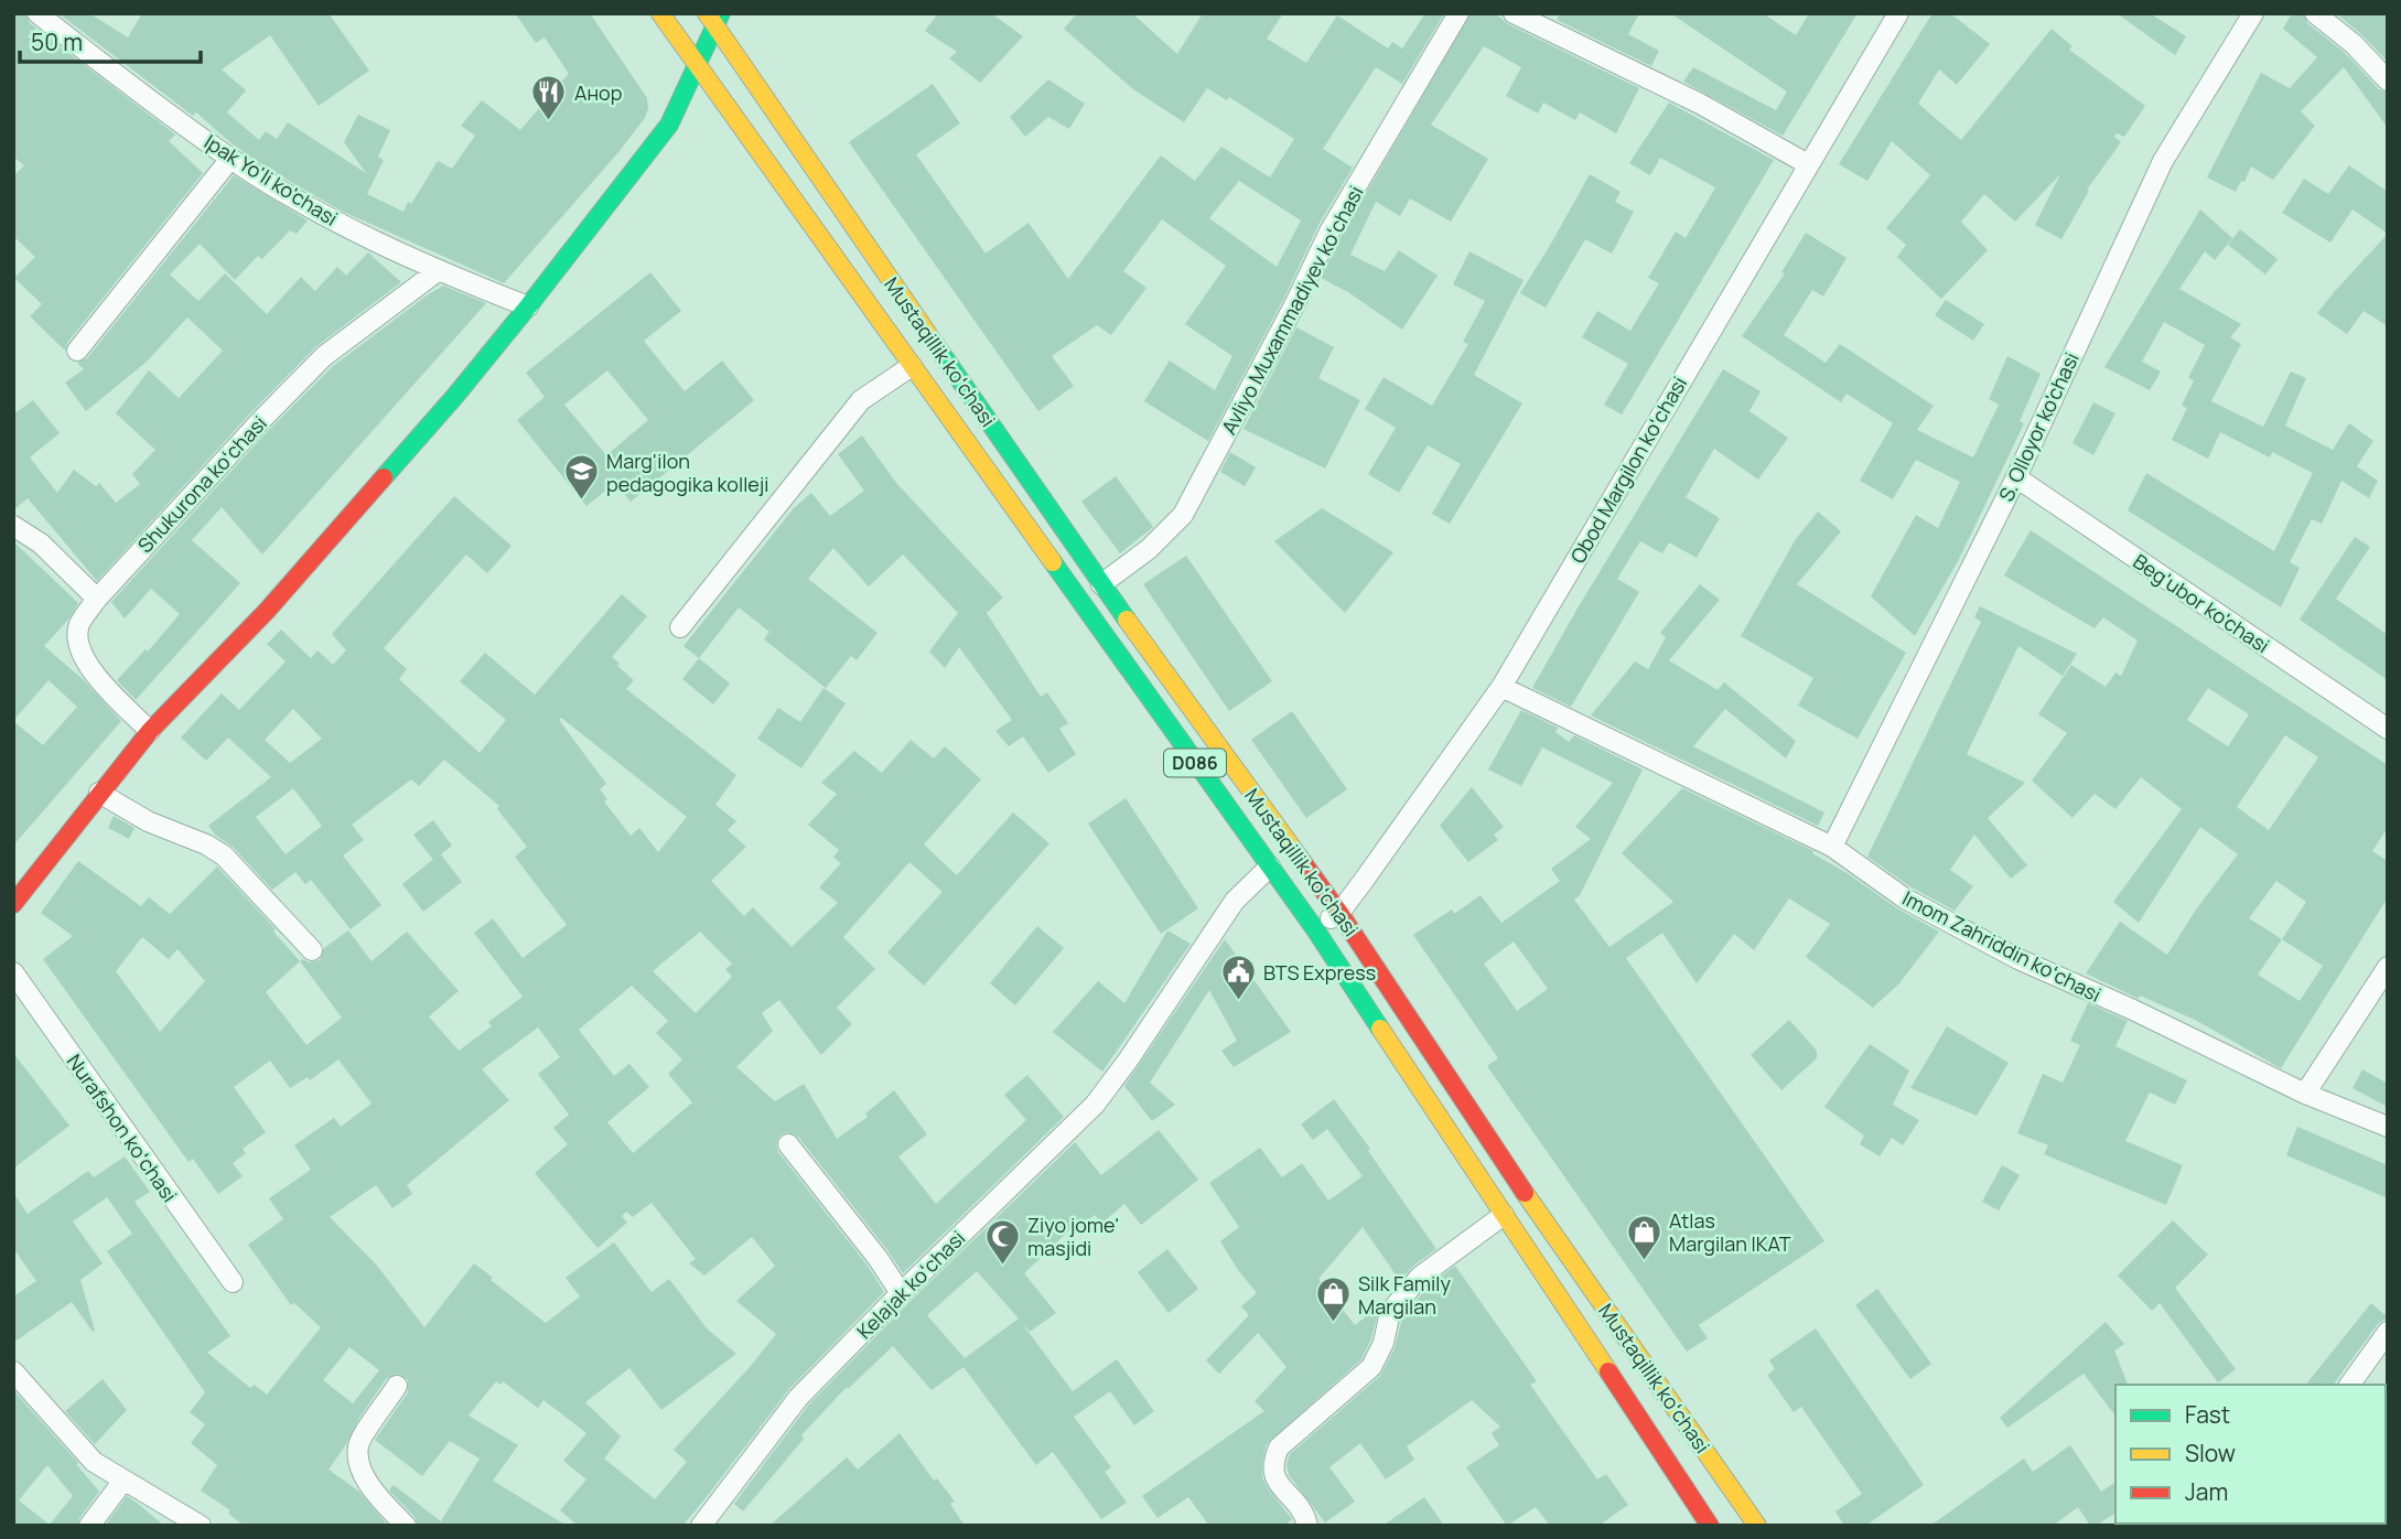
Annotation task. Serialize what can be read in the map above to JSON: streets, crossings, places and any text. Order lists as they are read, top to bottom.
{
  "streets": {
    "main road": ["Mustaqillik koʻchasi", "D086"],
    "street": [
      "Ipak Yo'li ko'chasi",
      "Avliyo Muxammadiyev koʻchasi",
      "S. Olloyor ko'chasi",
      "Obod Margilon koʻchasi",
      "Shukurona koʻchasi",
      "Beg'ubor ko'chasi",
      "Imom Zahriddin koʻchasi",
      "Nurafshon koʻchasi",
      "Kelajak koʻchasi"
    ]
  },
  "crossings": [
    ["Ipak Yo'li ko'chasi", "Shukurona koʻchasi"],
    ["Avliyo Muxammadiyev koʻchasi", "Mustaqillik koʻchasi"],
    ["Mustaqillik koʻchasi", "Obod Margilon koʻchasi"],
    ["Mustaqillik koʻchasi", "Kelajak koʻchasi"],
    ["S. Olloyor ko'chasi", "Beg'ubor ko'chasi"],
    ["S. Olloyor ko'chasi", "Imom Zahriddin koʻchasi"],
    ["Obod Margilon koʻchasi", "Imom Zahriddin koʻchasi"]
  ],
  "places": {
    "restaurant": ["Анор"],
    "school or university": ["Marg'ilon pedagogika kolleji"],
    "public building": ["BTS Express"],
    "shop": ["Atlas Margilan IKAT", "Silk Family Margilan"],
    "mosque": ["Ziyo jome' masjidi"]
  },
  "legend": ["Fast", "Slow", "Jam"],
  "scale_bar": "50 m"
}
